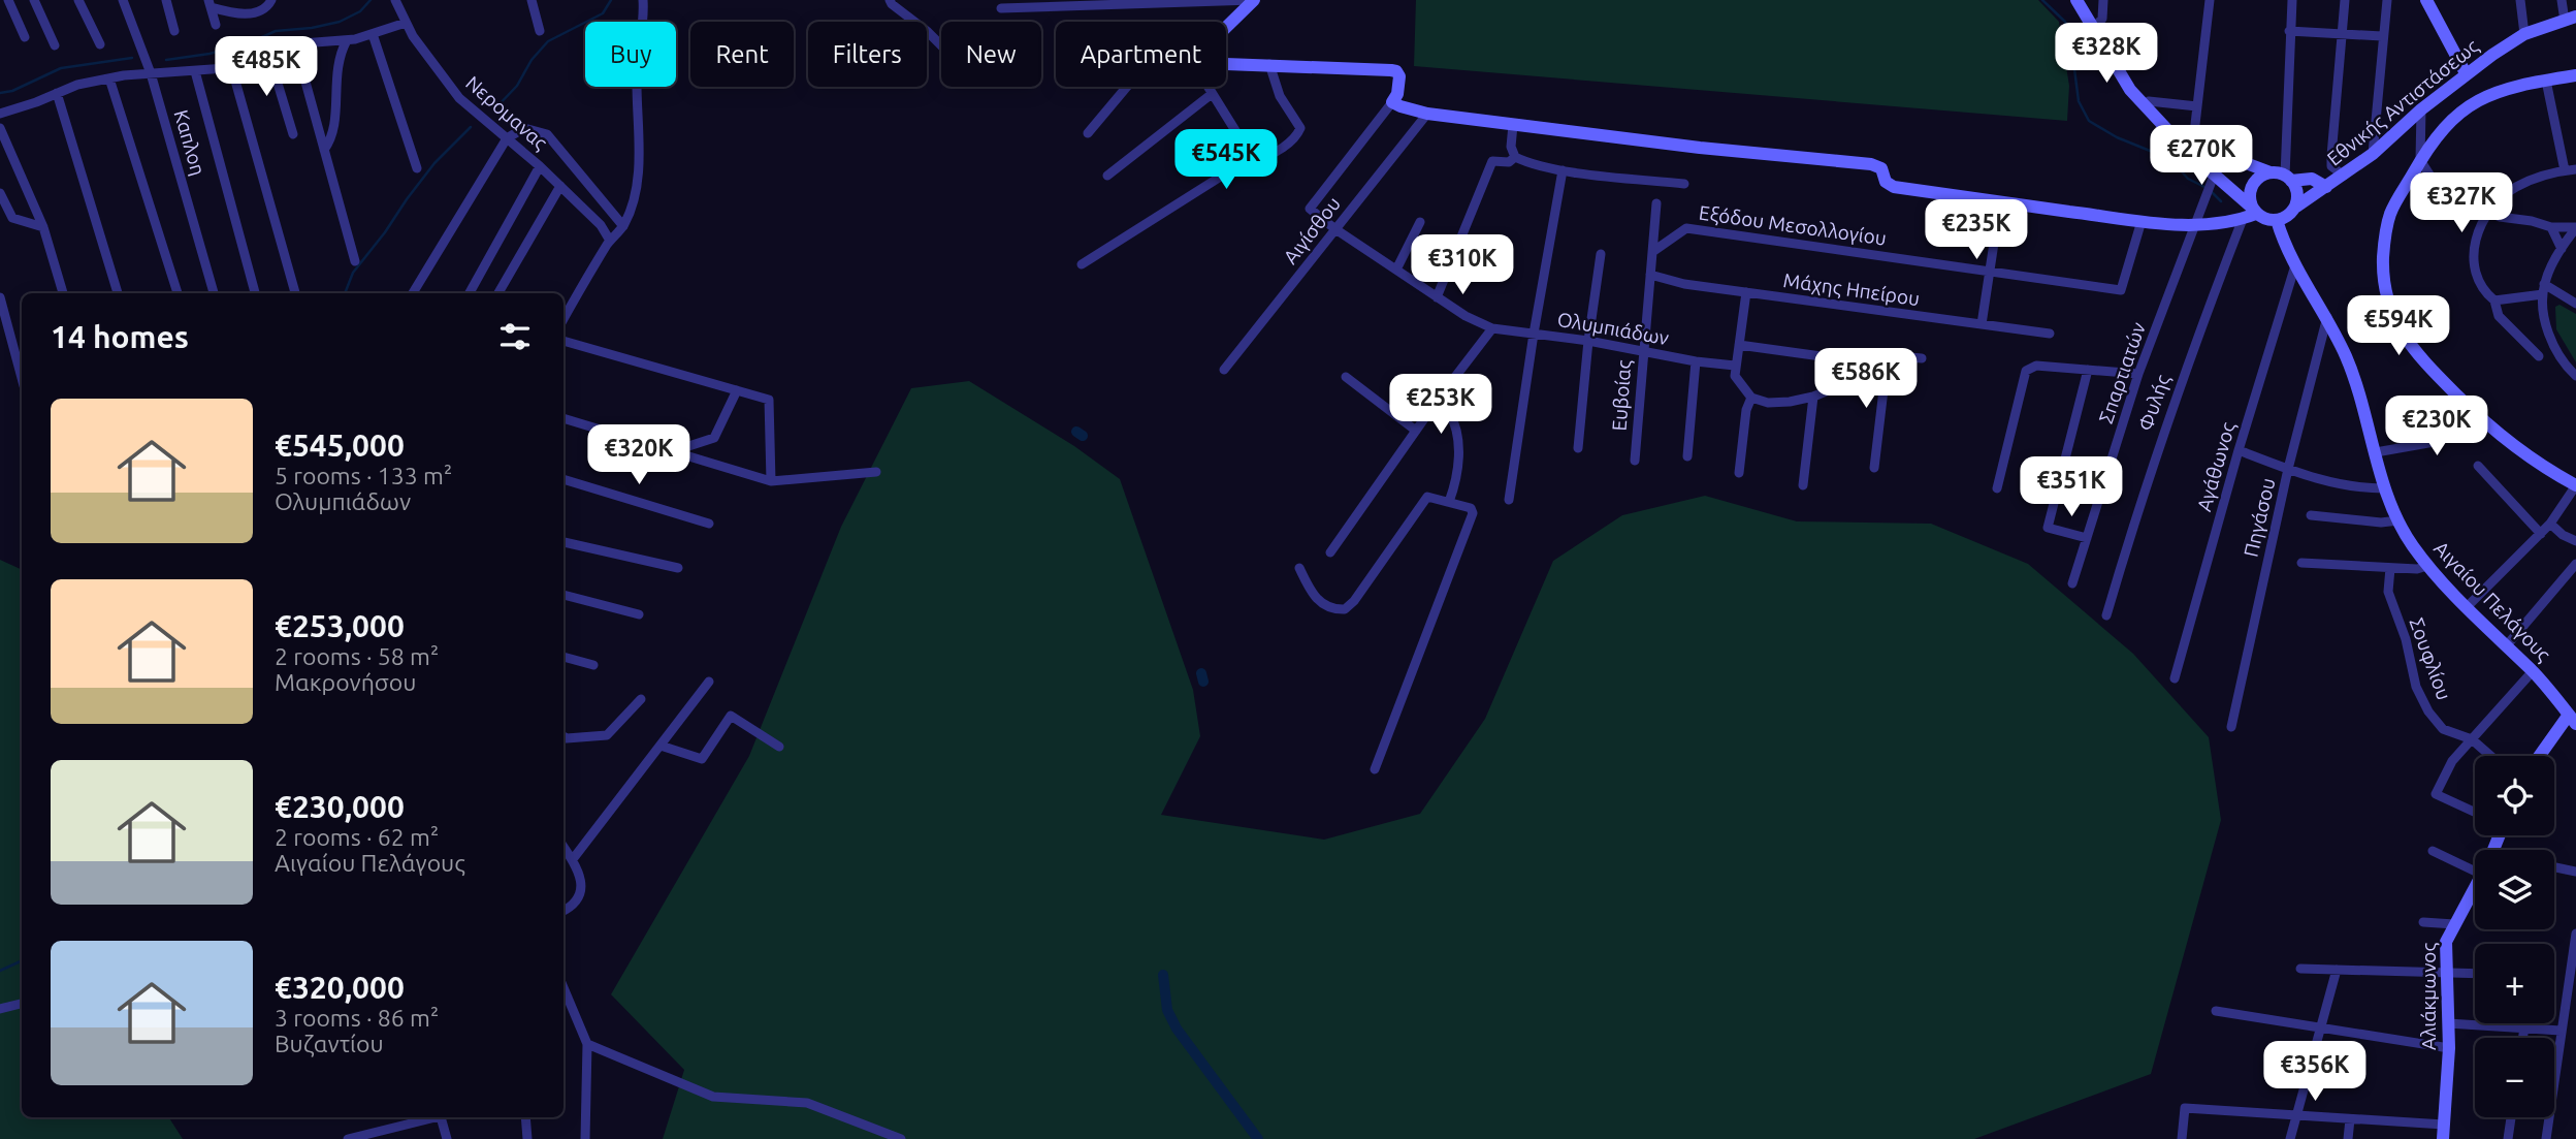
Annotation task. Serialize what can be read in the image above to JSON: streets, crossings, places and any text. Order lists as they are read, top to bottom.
{
  "streets": {
    "street": [
      "Εθνικής Αντιστάσεως",
      "Νερομανας",
      "Καπλοη",
      "Εξόδου Μεσολλογίου",
      "Αιγίσθου",
      "Μάχης Ηπείρου",
      "Ολυμπιάδων",
      "Σπαρτιατών",
      "Ευβοίας",
      "Φυλής",
      "Αγάθωνος",
      "Πηγάσου",
      "Αιγαίου Πελάγους",
      "Σουφλίου",
      "Αλιάκμωνος"
    ]
  },
  "crossings": [
    ["Εθνικής Αντιστάσεως", "Αιγαίου Πελάγους"],
    ["Εξόδου Μεσολλογίου", "Ευβοίας"],
    ["Αιγίσθου", "Ολυμπιάδων"],
    ["Μάχης Ηπείρου", "Ευβοίας"],
    ["Ολυμπιάδων", "Ευβοίας"],
    ["Αγάθωνος", "Αιγαίου Πελάγους"],
    ["Πηγάσου", "Αιγαίου Πελάγους"]
  ],
  "page": {
    "chip": [
      "Buy",
      "Rent",
      "Filters",
      "New",
      "Apartment"
    ],
    "price": [
      "€328K",
      "€485K",
      "€270K",
      "€545K",
      "€327K",
      "€235K",
      "€310K",
      "€594K",
      "€586K",
      "€253K",
      "€230K",
      "€320K",
      "€351K",
      "€356K"
    ],
    "heading": "14 homes",
    "list": [
      {
        "name": "€545,000",
        "note": "5 rooms · 133 m² · Ολυμπιάδων"
      },
      {
        "name": "€253,000",
        "note": "2 rooms · 58 m² · Μακρονήσου"
      },
      {
        "name": "€230,000",
        "note": "2 rooms · 62 m² · Αιγαίου Πελάγους"
      },
      {
        "name": "€320,000",
        "note": "3 rooms · 86 m² · Βυζαντίου"
      }
    ],
    "map_buttons": ["+", "−"]
  }
}
